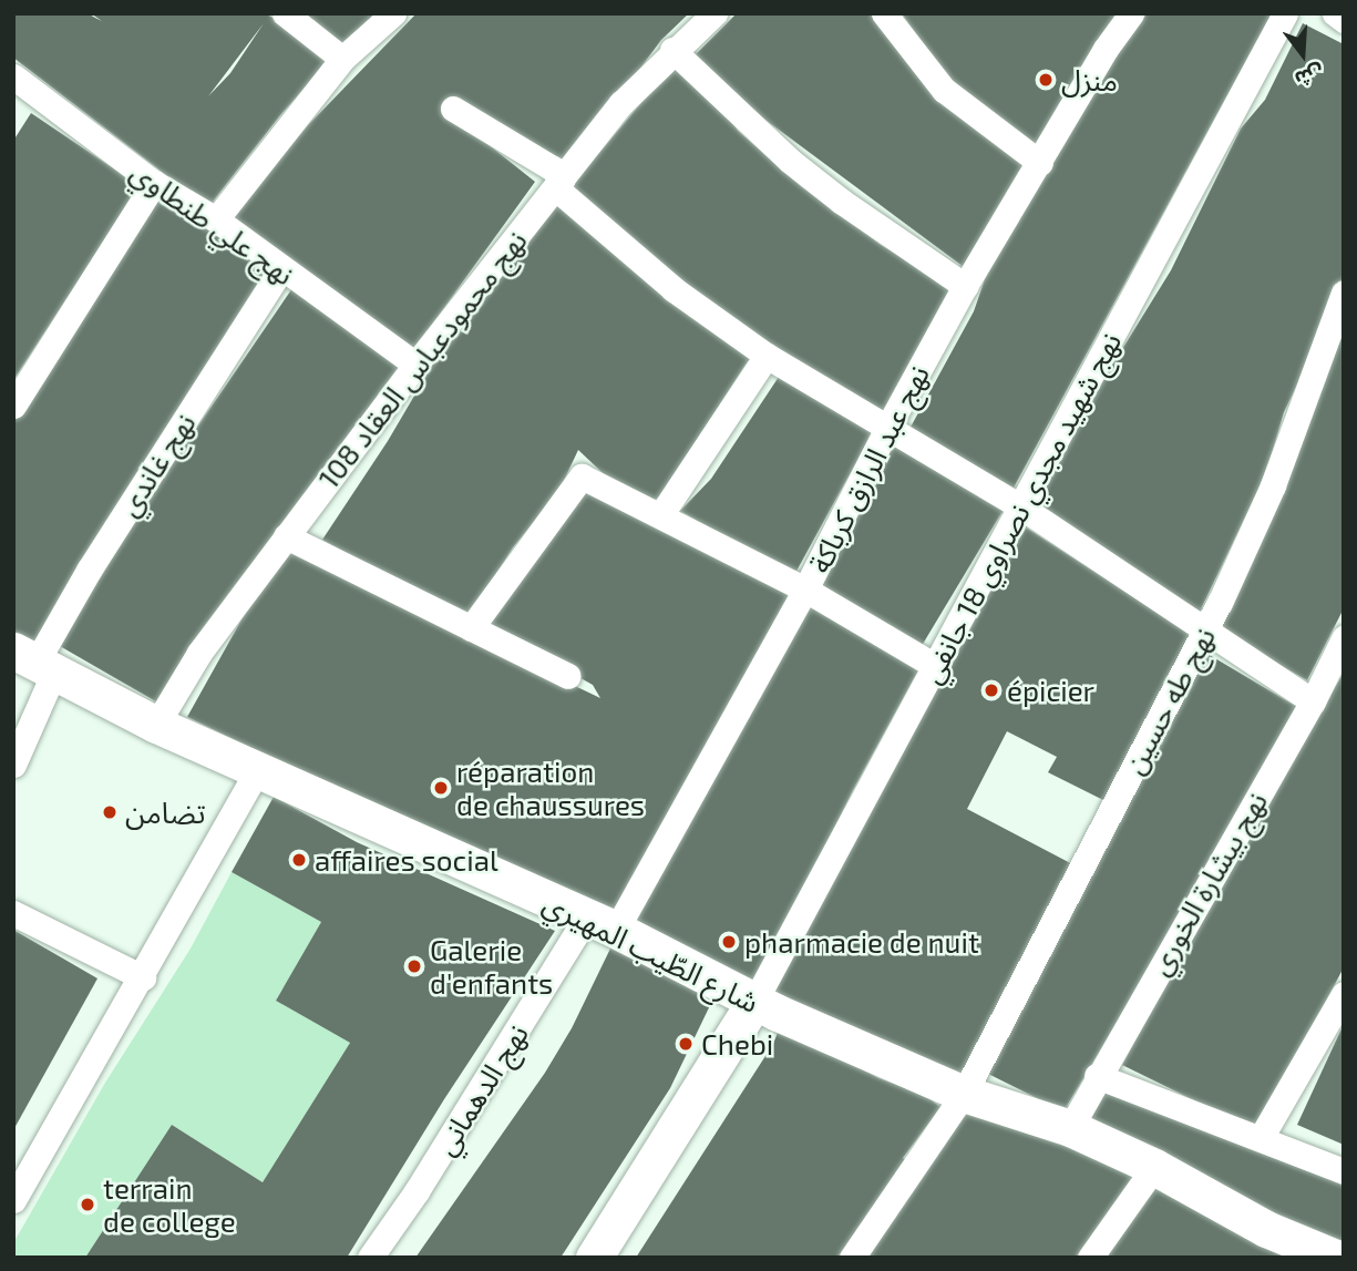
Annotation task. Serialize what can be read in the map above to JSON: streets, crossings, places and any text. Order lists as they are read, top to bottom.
{
  "streets": {
    "street": [
      "نهج علي طنطاوي",
      "نهج محمودعباس العقاد 108",
      "نهج غاندي",
      "نهج عبد الرازق كرباكة",
      "نهج شهيد مجدي نصراوي 18 جانفي",
      "نهج طه حسين",
      "نهج بيشارة الخوري",
      "شارع الطّيب المهيري",
      "نهج الدهماني"
    ]
  },
  "crossings": [
    ["نهج علي طنطاوي", "نهج محمودعباس العقاد 108"],
    ["نهج علي طنطاوي", "نهج غاندي"],
    ["نهج محمودعباس العقاد 108", "شارع الطّيب المهيري"],
    ["نهج غاندي", "شارع الطّيب المهيري"],
    ["نهج عبد الرازق كرباكة", "شارع الطّيب المهيري"],
    ["نهج عبد الرازق كرباكة", "نهج الدهماني"],
    ["نهج شهيد مجدي نصراوي 18 جانفي", "شارع الطّيب المهيري"],
    ["نهج طه حسين", "شارع الطّيب المهيري"],
    ["نهج بيشارة الخوري", "شارع الطّيب المهيري"],
    ["شارع الطّيب المهيري", "نهج الدهماني"]
  ],
  "places": [
    "منزل",
    "épicier",
    "réparation de chaussures",
    "تضامن",
    "affaires social",
    "pharmacie de nuit",
    "Galerie d'enfants",
    "Chebi",
    "terrain de college"
  ],
  "north": "bottom"
}
